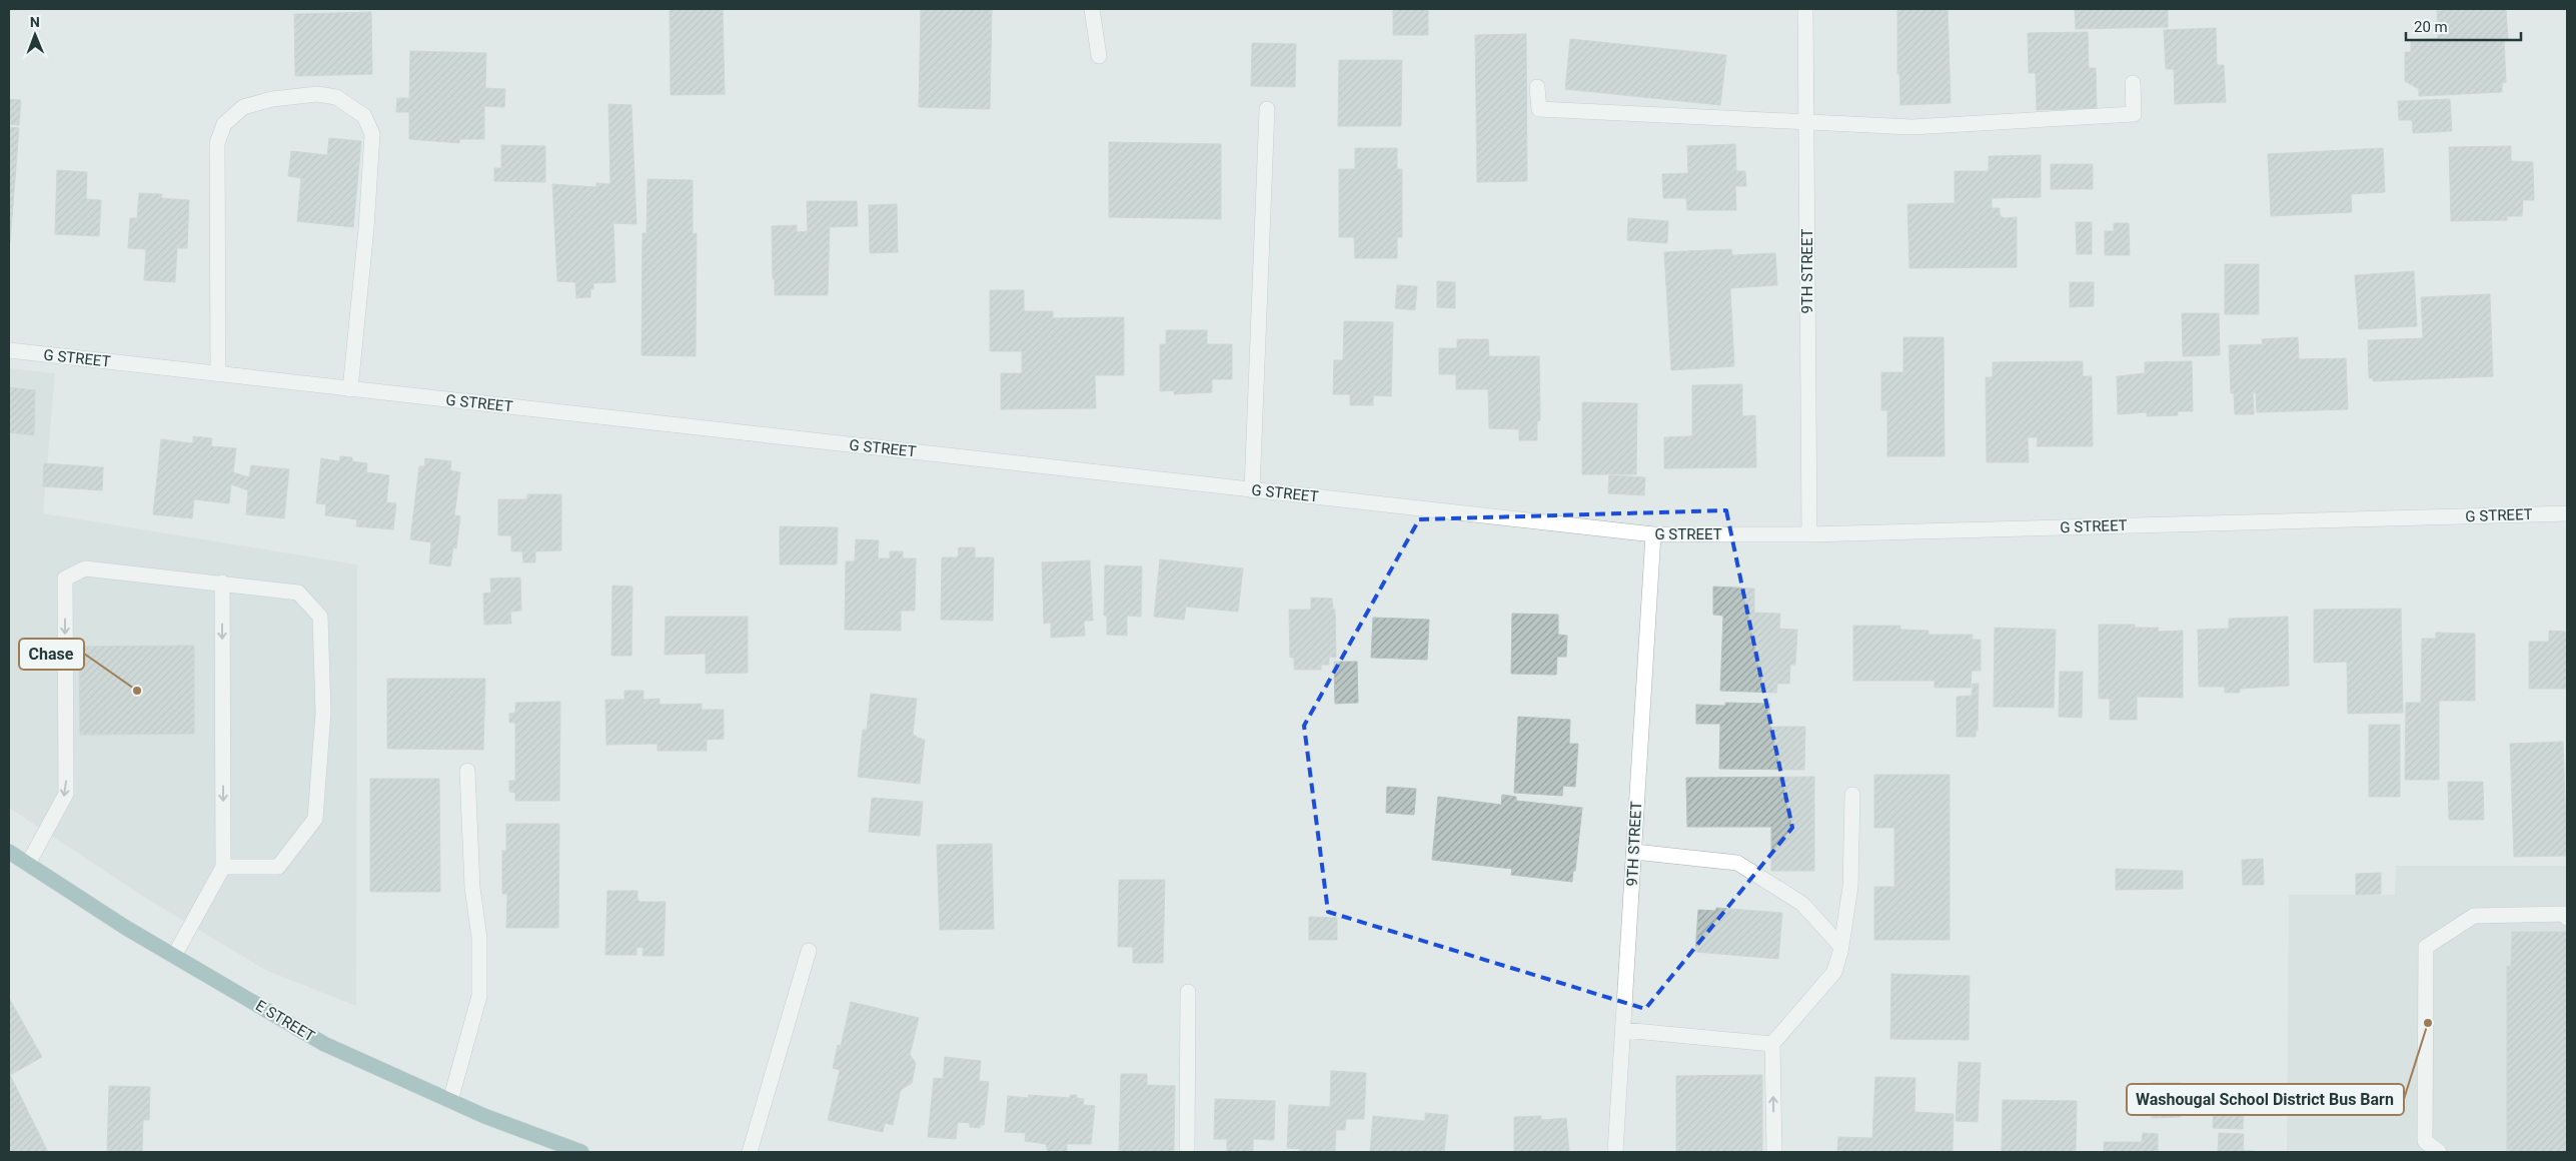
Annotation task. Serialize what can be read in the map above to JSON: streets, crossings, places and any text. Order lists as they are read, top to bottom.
{
  "streets": {
    "main road": ["E STREET"],
    "street": ["9TH STREET", "G STREET"]
  },
  "crossings": [
    ["9TH STREET", "G STREET"]
  ],
  "places": ["Chase", "Washougal School District Bus Barn"],
  "scale_bar": "20 m",
  "north": "top"
}
